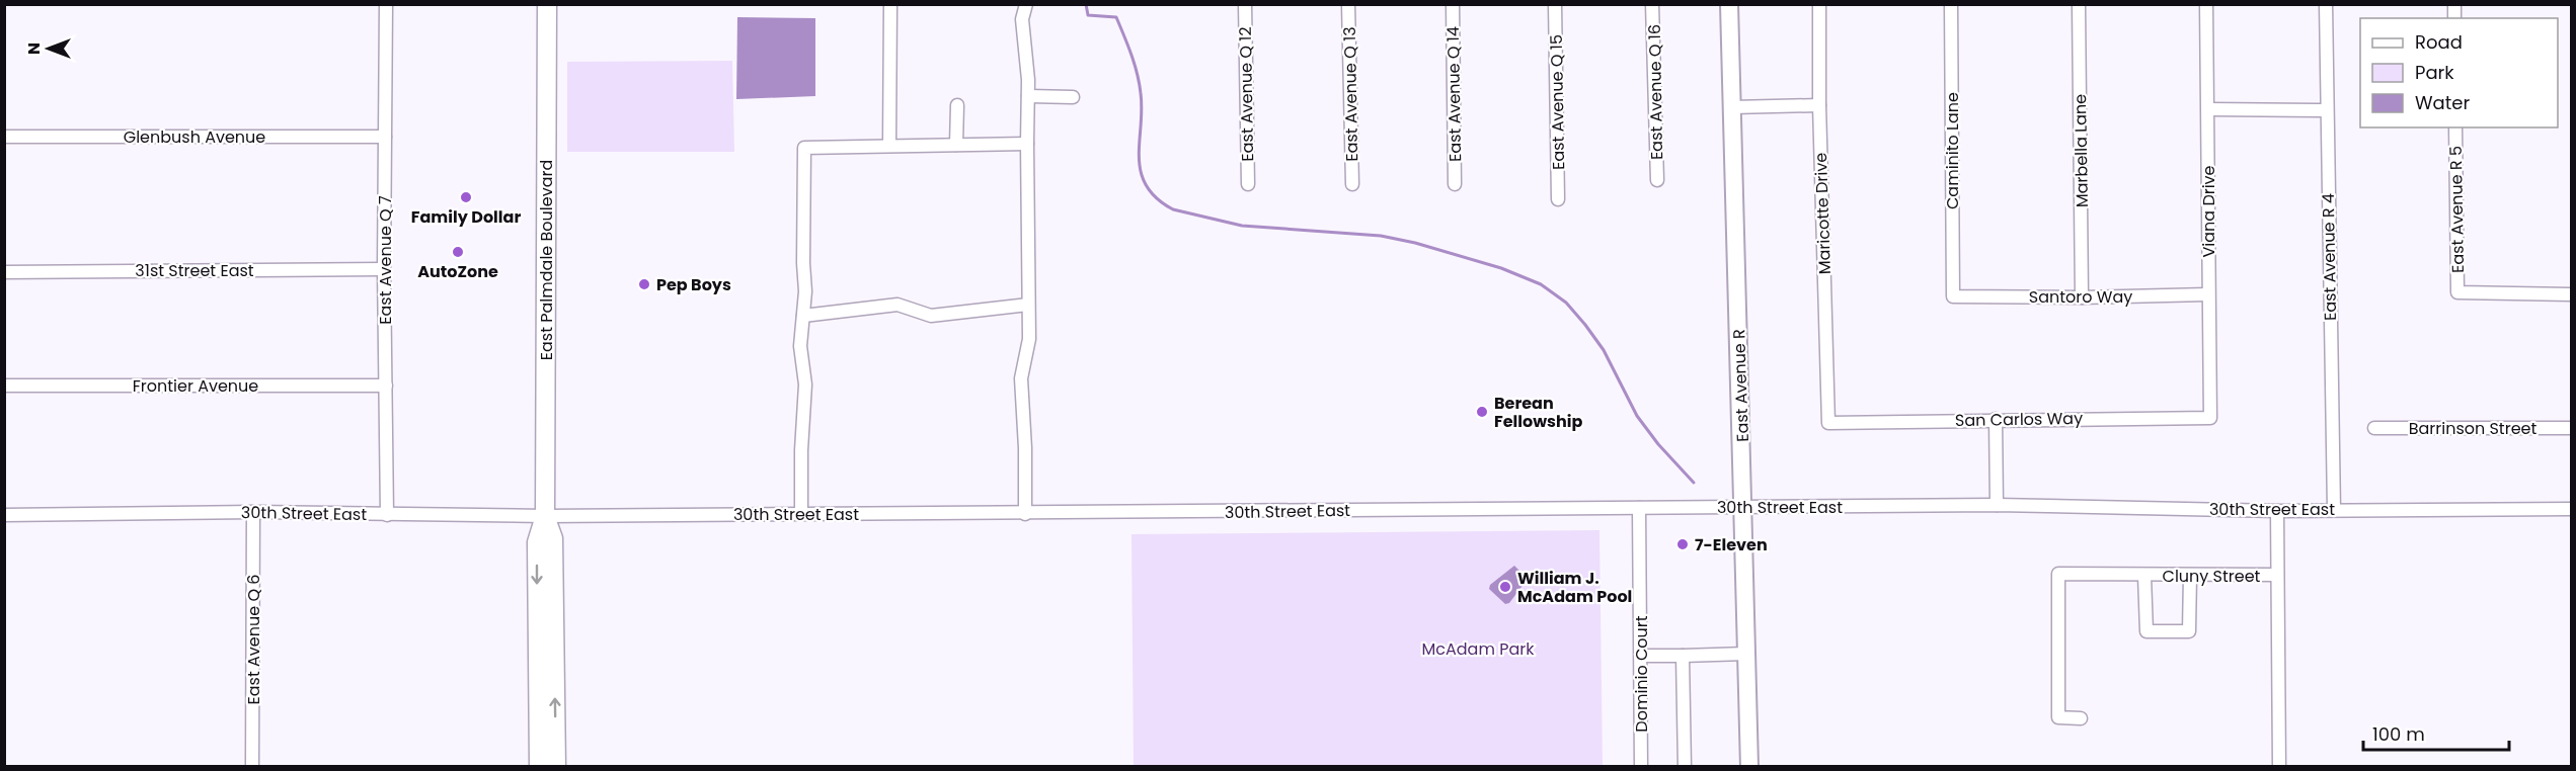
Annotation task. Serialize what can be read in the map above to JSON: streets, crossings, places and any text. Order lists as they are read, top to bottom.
{
  "streets": {
    "highway": ["East Palmdale Boulevard"],
    "main road": ["East Avenue R"],
    "street": [
      "East Avenue Q 16",
      "East Avenue Q 12",
      "East Avenue Q 13",
      "East Avenue Q 14",
      "East Avenue Q 15",
      "Glenbush Avenue",
      "Caminito Lane",
      "Marbella Lane",
      "East Avenue R 5",
      "Viana Drive",
      "Maricotte Drive",
      "East Avenue R 4",
      "East Avenue Q 7",
      "31st Street East",
      "Santoro Way",
      "Frontier Avenue",
      "San Carlos Way",
      "Barrinson Street",
      "30th Street East",
      "Cluny Street",
      "East Avenue Q 6",
      "Dominio Court"
    ]
  },
  "crossings": [
    ["Glenbush Avenue", "East Avenue Q 7"],
    ["Caminito Lane", "Santoro Way"],
    ["Marbella Lane", "Santoro Way"],
    ["Viana Drive", "Santoro Way"],
    ["Viana Drive", "San Carlos Way"],
    ["Maricotte Drive", "San Carlos Way"],
    ["East Avenue R 4", "30th Street East"],
    ["East Avenue Q 7", "31st Street East"],
    ["East Avenue Q 7", "Frontier Avenue"],
    ["East Avenue Q 7", "30th Street East"],
    ["East Palmdale Boulevard", "30th Street East"],
    ["East Avenue R", "30th Street East"],
    ["30th Street East", "East Avenue Q 6"],
    ["30th Street East", "Dominio Court"]
  ],
  "parks": ["McAdam Park"],
  "places": [
    "Family Dollar",
    "AutoZone",
    "Pep Boys",
    "Berean Fellowship",
    "7-Eleven",
    "William J. McAdam Pool"
  ],
  "legend": ["Road", "Park", "Water"],
  "scale_bar": "100 m",
  "north": "left"
}
